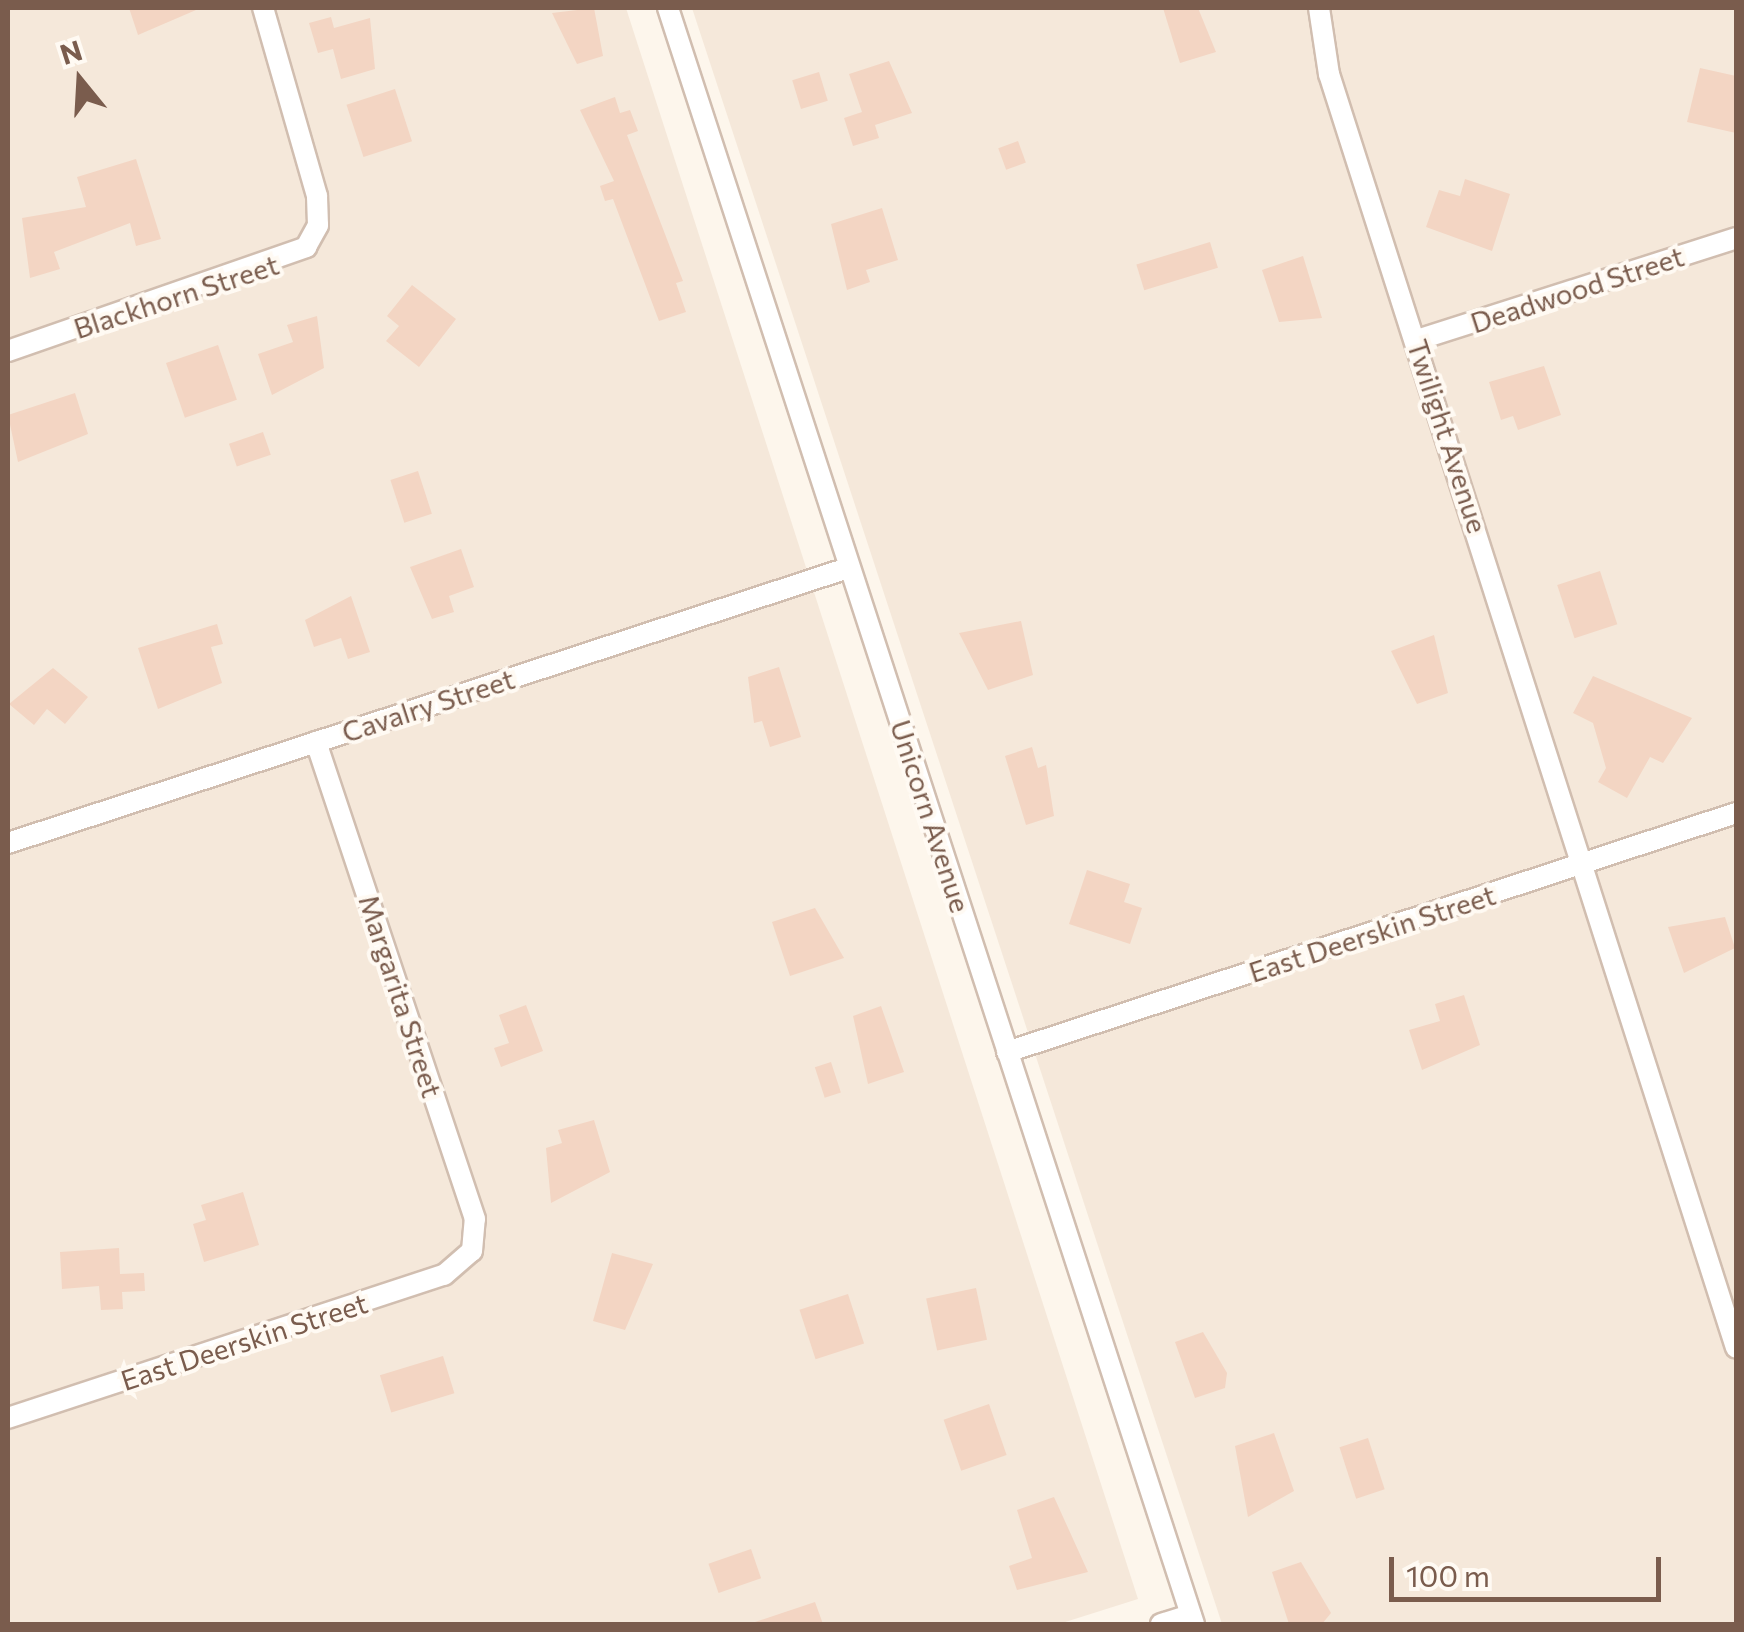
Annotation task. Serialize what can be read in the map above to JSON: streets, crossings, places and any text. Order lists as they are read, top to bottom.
{
  "streets": {
    "street": [
      "Deadwood Street",
      "Blackhorn Street",
      "Twilight Avenue",
      "Cavalry Street",
      "Unicorn Avenue",
      "East Deerskin Street",
      "Margarita Street"
    ]
  },
  "crossings": [
    ["Deadwood Street", "Twilight Avenue"],
    ["Twilight Avenue", "East Deerskin Street"],
    ["Cavalry Street", "Unicorn Avenue"],
    ["Cavalry Street", "Margarita Street"],
    ["Unicorn Avenue", "East Deerskin Street"],
    ["East Deerskin Street", "Margarita Street"]
  ],
  "scale_bar": "100 m",
  "north": "top"
}
